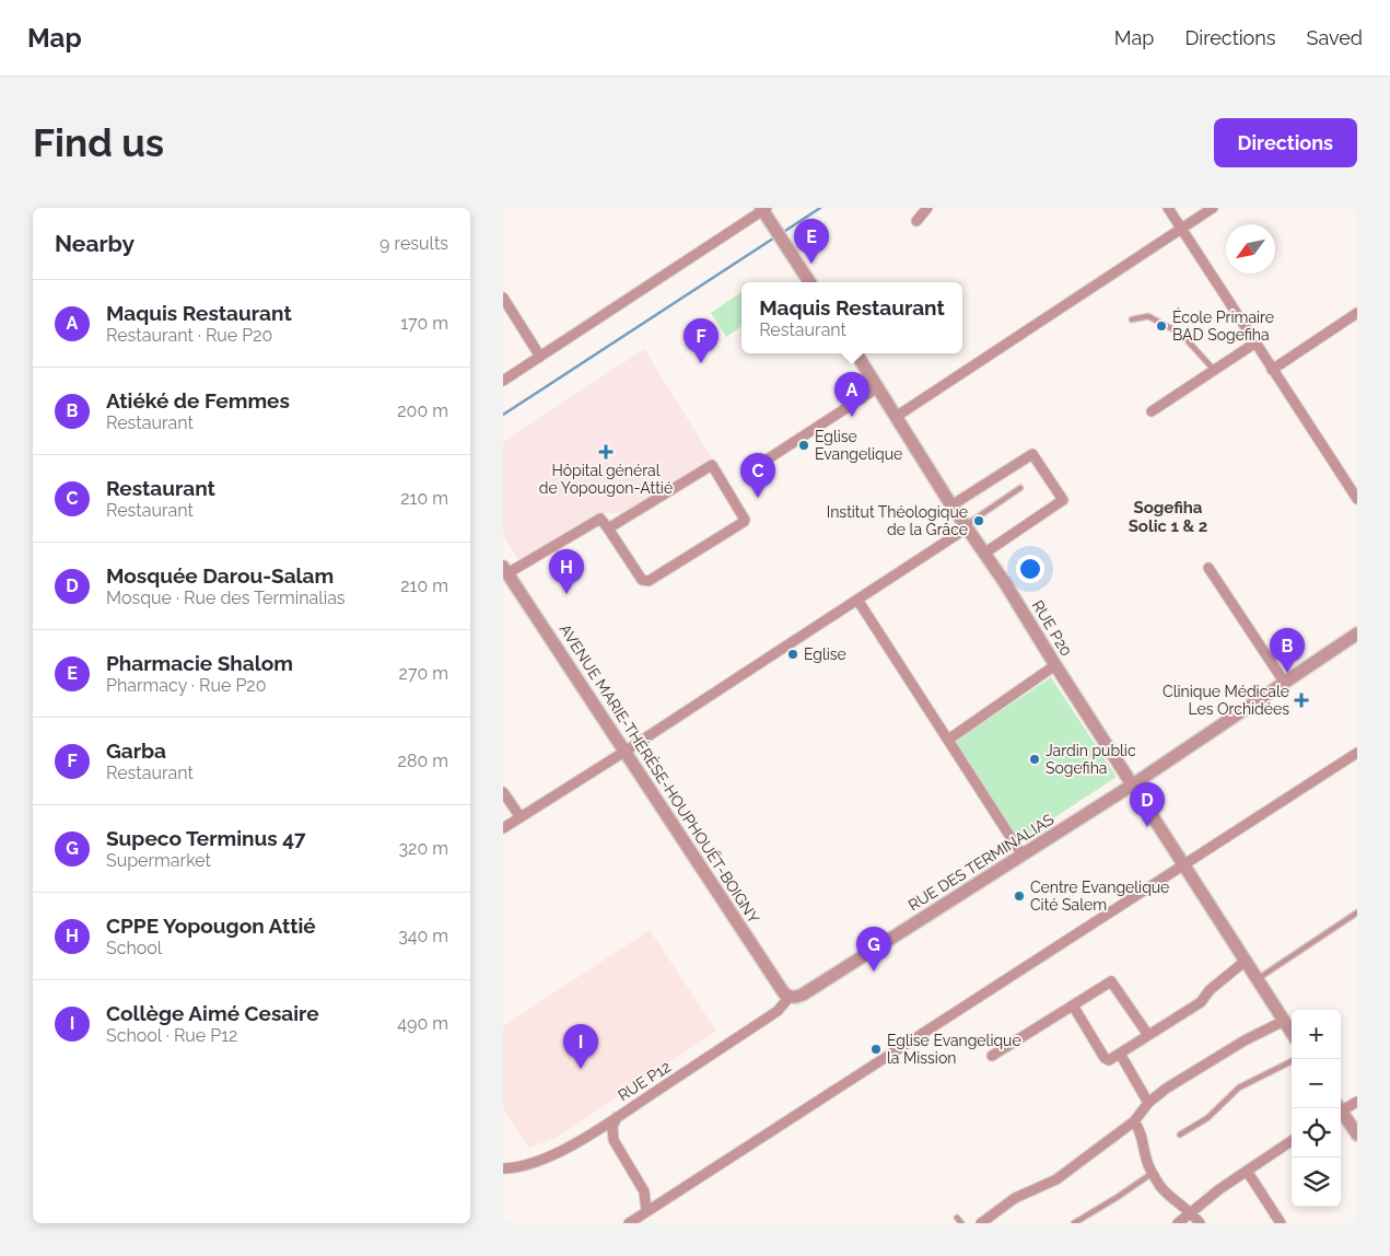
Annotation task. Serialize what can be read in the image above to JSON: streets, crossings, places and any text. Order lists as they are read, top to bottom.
{
  "streets": {
    "street": [
      "RUE P20",
      "AVENUE MARIE-THÉRÈSE-HOUPHOUËT-BOIGNY",
      "RUE DES TERMINALIAS",
      "RUE P12"
    ]
  },
  "crossings": [
    ["RUE P20", "RUE DES TERMINALIAS"],
    ["AVENUE MARIE-THÉRÈSE-HOUPHOUËT-BOIGNY", "RUE DES TERMINALIAS"],
    ["AVENUE MARIE-THÉRÈSE-HOUPHOUËT-BOIGNY", "RUE P12"],
    ["RUE DES TERMINALIAS", "RUE P12"]
  ],
  "districts": ["Sogefiha Solic 1 & 2"],
  "places": {
    "other": [
      "École Primaire BAD Sogefiha",
      "Eglise Evangelique",
      "Institut Théologique de la Grâce",
      "Eglise",
      "Jardin public Sogefiha",
      "Centre Evangelique Cité Salem",
      "Eglise Evangelique la Mission"
    ],
    "health": ["Hôpital général de Yopougon-Attié", "Clinique Médicale Les Orchidées"]
  },
  "north": "bottom left",
  "page": {
    "header": "Map",
    "nav": ["Map", "Directions", "Saved"],
    "buttons": "Directions",
    "title": "Find us",
    "heading": ["Nearby", "9 results"],
    "pins": [
      "E",
      "F",
      "A",
      "C",
      "H",
      "B",
      "D",
      "G",
      "I"
    ],
    "list": [
      {
        "mark": "A",
        "name": "Maquis Restaurant",
        "note": "Restaurant · Rue P20",
        "value": "170 m"
      },
      {
        "mark": "B",
        "name": "Atiéké de Femmes",
        "note": "Restaurant",
        "value": "200 m"
      },
      {
        "mark": "C",
        "name": "Restaurant",
        "note": "Restaurant",
        "value": "210 m"
      },
      {
        "mark": "D",
        "name": "Mosquée Darou-Salam",
        "note": "Mosque · Rue des Terminalias",
        "value": "210 m"
      },
      {
        "mark": "E",
        "name": "Pharmacie Shalom",
        "note": "Pharmacy · Rue P20",
        "value": "270 m"
      },
      {
        "mark": "F",
        "name": "Garba",
        "note": "Restaurant",
        "value": "280 m"
      },
      {
        "mark": "G",
        "name": "Supeco Terminus 47",
        "note": "Supermarket",
        "value": "320 m"
      },
      {
        "mark": "H",
        "name": "CPPE Yopougon Attié",
        "note": "School",
        "value": "340 m"
      },
      {
        "mark": "I",
        "name": "Collège Aimé Cesaire",
        "note": "School · Rue P12",
        "value": "490 m"
      }
    ],
    "popup": ["Maquis Restaurant", "Restaurant"],
    "map_buttons": ["+", "−"]
  }
}
